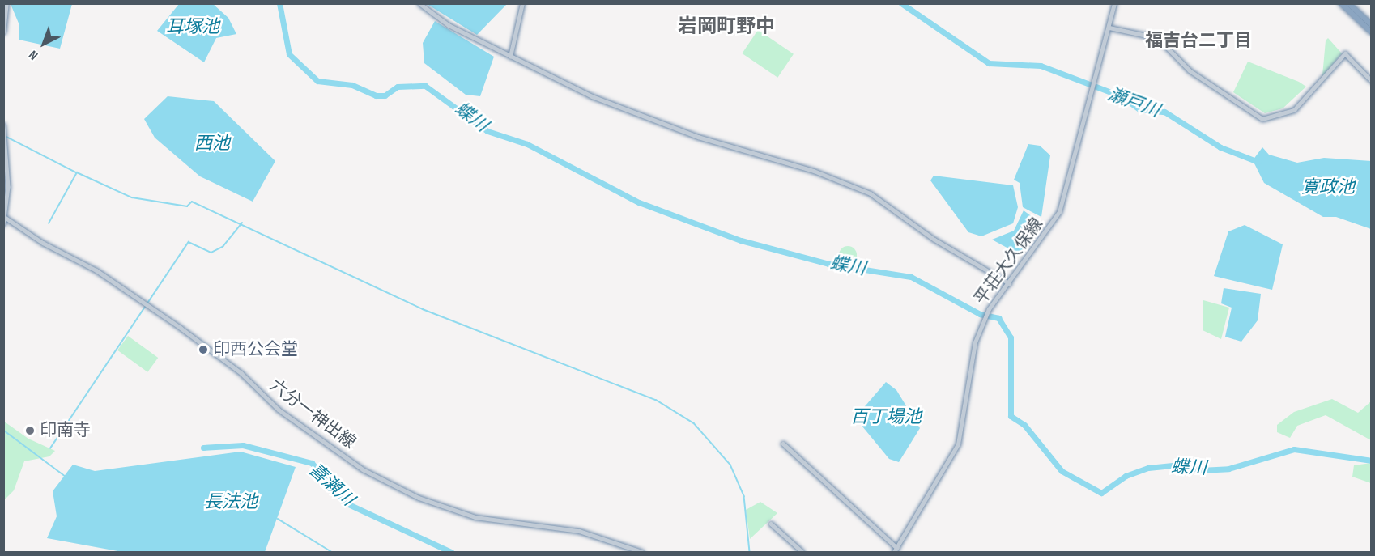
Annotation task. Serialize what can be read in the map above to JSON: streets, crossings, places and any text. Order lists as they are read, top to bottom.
{
  "streets": {
    "main road": ["平荘大久保線", "六分一神出線"]
  },
  "districts": ["岩岡町野中", "福吉台二丁目"],
  "water": [
    "耳塚池",
    "瀬戸川",
    "蝶川",
    "西池",
    "寛政池",
    "百丁場池",
    "喜瀬川",
    "長法池"
  ],
  "places": ["印西公会堂", "印南寺"],
  "north": "bottom left"
}
